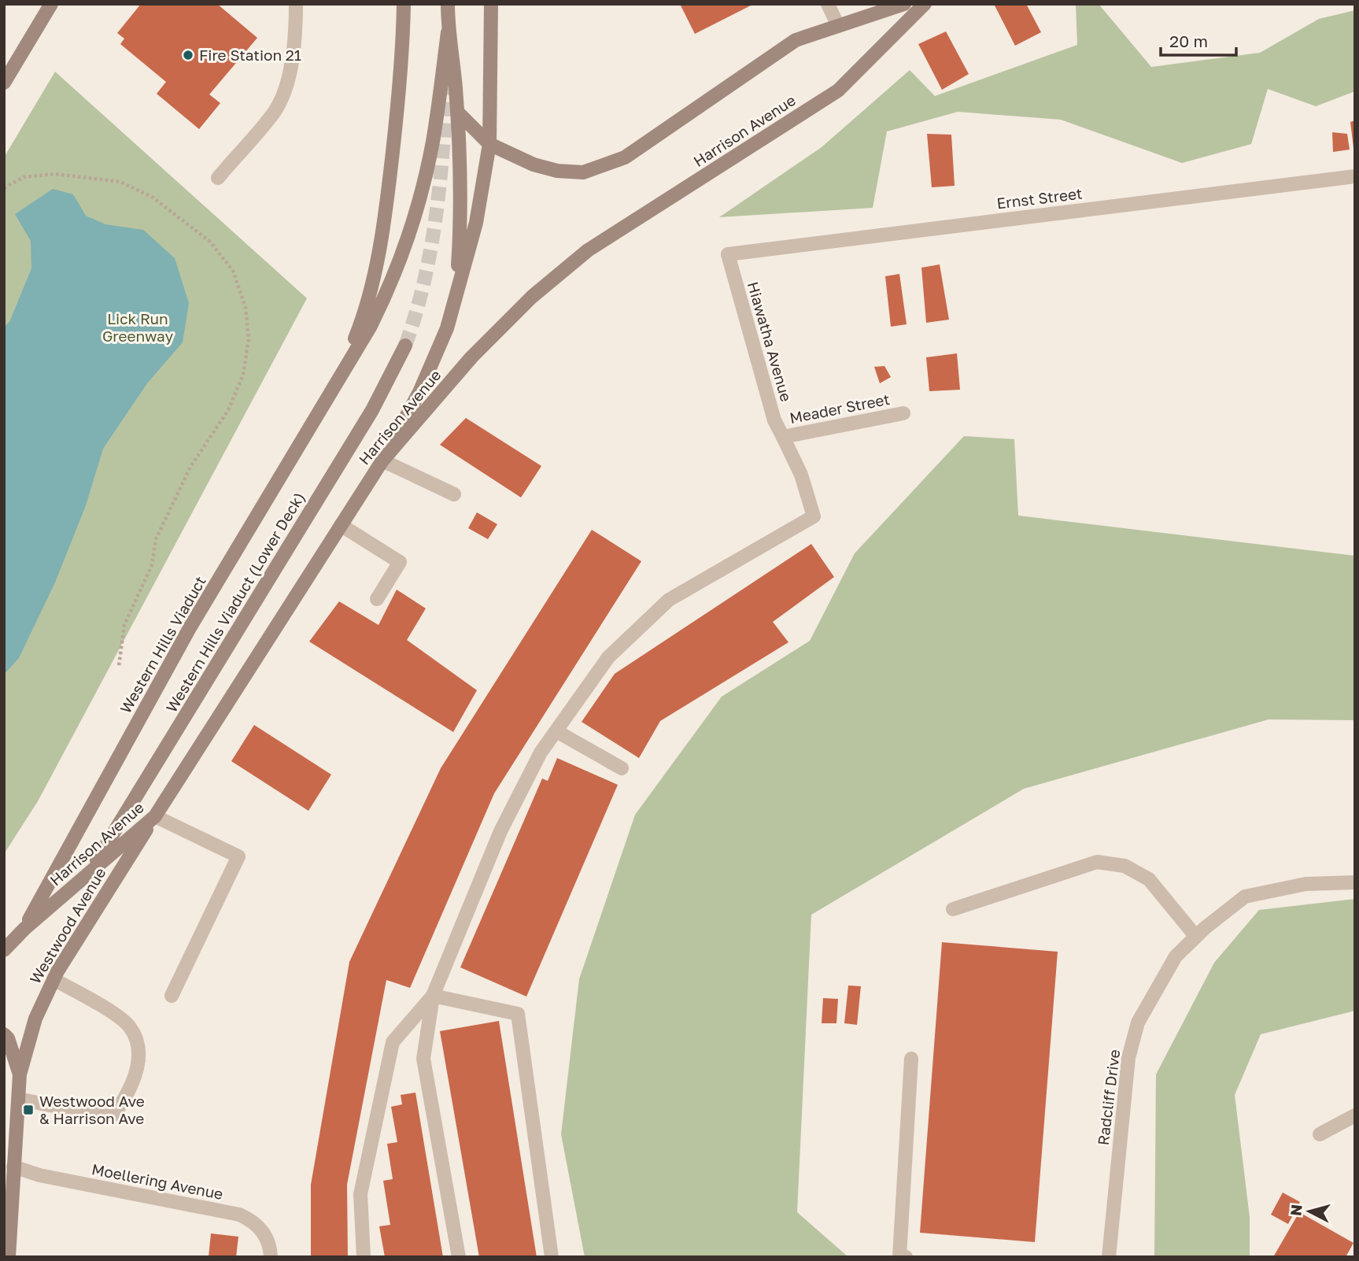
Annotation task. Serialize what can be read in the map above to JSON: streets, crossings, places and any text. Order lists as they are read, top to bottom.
{
  "streets": {
    "main road": [
      "Harrison Avenue",
      "Western Hills Viaduct (Lower Deck)",
      "Western Hills Viaduct",
      "Westwood Avenue"
    ],
    "street": [
      "Ernst Street",
      "Hiawatha Avenue",
      "Meader Street",
      "Radcliff Drive",
      "Moellering Avenue"
    ]
  },
  "crossings": [
    ["Harrison Avenue", "Western Hills Viaduct (Lower Deck)"],
    ["Harrison Avenue", "Western Hills Viaduct"],
    ["Harrison Avenue", "Westwood Avenue"],
    ["Ernst Street", "Hiawatha Avenue"],
    ["Hiawatha Avenue", "Meader Street"],
    ["Westwood Avenue", "Moellering Avenue"]
  ],
  "parks": ["Lick Run Greenway"],
  "places": {
    "other": ["Fire Station 21"],
    "transit": ["Westwood Ave & Harrison Ave"]
  },
  "scale_bar": "20 m",
  "north": "left"
}
